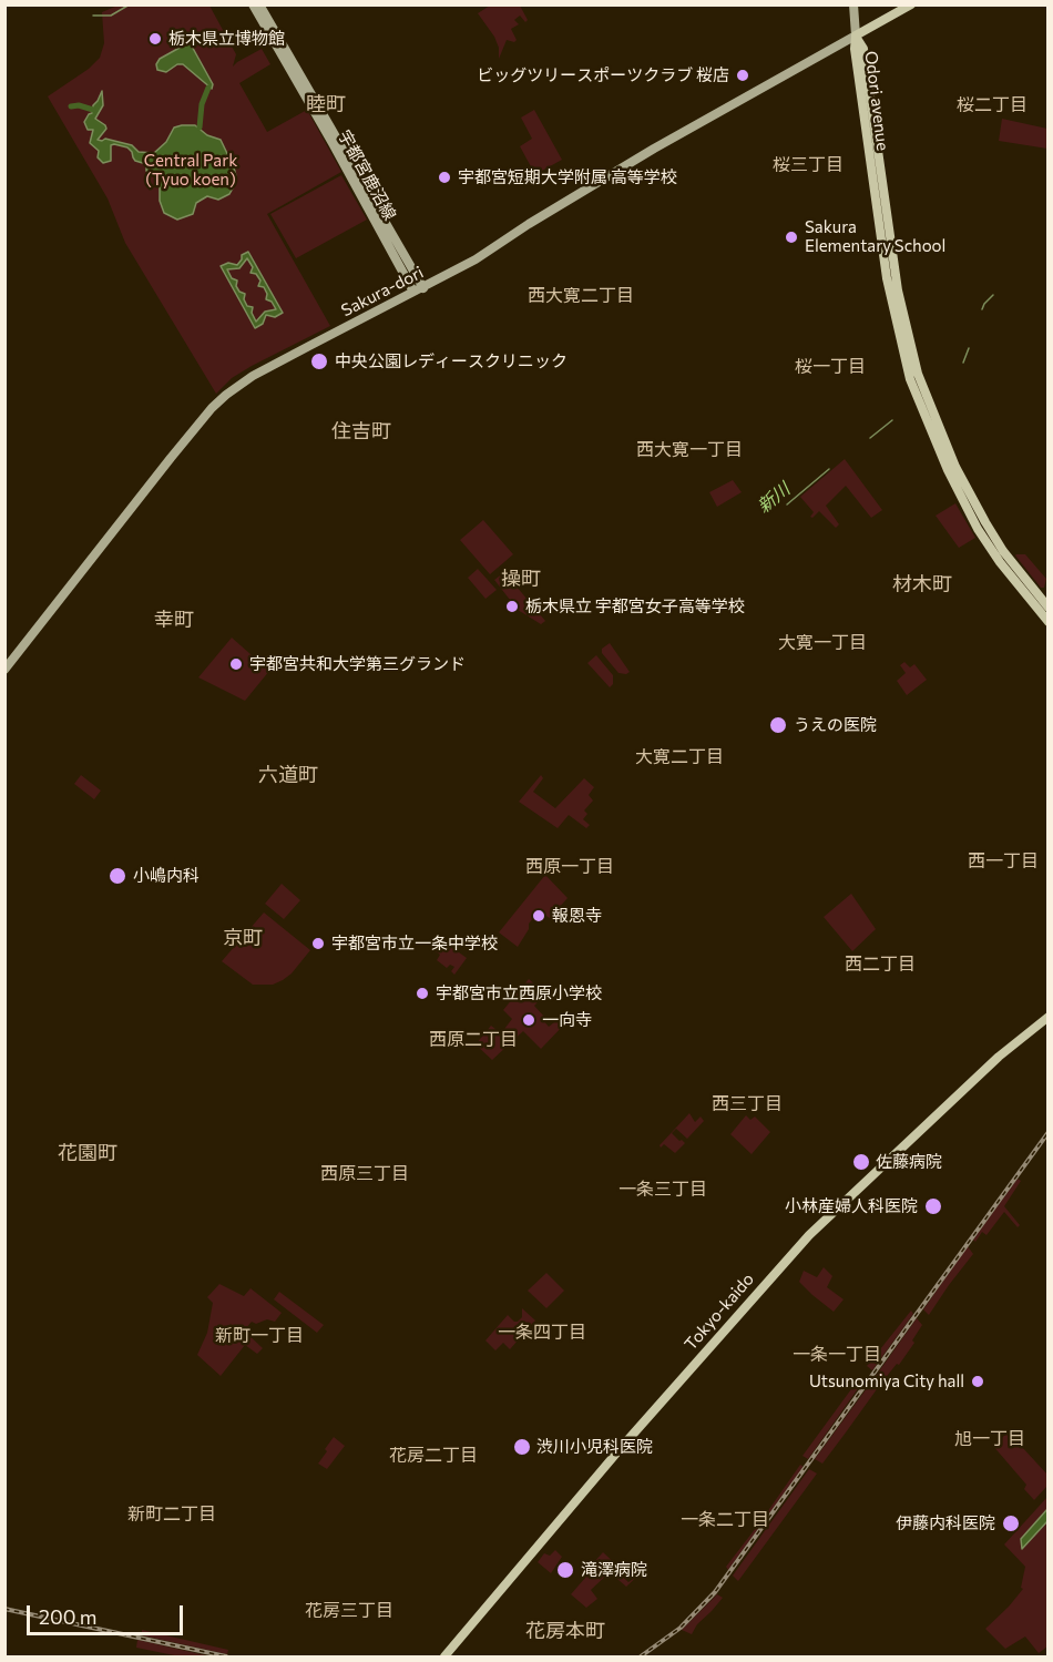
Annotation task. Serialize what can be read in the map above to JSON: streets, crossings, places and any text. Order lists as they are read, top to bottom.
{
  "streets": {
    "highway": ["Odori avenue", "Tokyo-kaido"],
    "main road": ["宇都宮鹿沼線", "Sakura-dori"]
  },
  "crossings": [
    ["Odori avenue", "Sakura-dori"],
    ["宇都宮鹿沼線", "Sakura-dori"]
  ],
  "districts": [
    "睦町",
    "桜二丁目",
    "桜三丁目",
    "西大寛二丁目",
    "桜一丁目",
    "住吉町",
    "西大寛一丁目",
    "操町",
    "材木町",
    "幸町",
    "大寛一丁目",
    "大寛二丁目",
    "六道町",
    "西一丁目",
    "西原一丁目",
    "京町",
    "西二丁目",
    "西原二丁目",
    "西三丁目",
    "花園町",
    "西原三丁目",
    "一条三丁目",
    "一条四丁目",
    "新町一丁目",
    "一条一丁目",
    "旭一丁目",
    "花房二丁目",
    "新町二丁目",
    "一条二丁目",
    "花房三丁目",
    "花房本町"
  ],
  "water": ["新川"],
  "parks": ["Central Park (Tyuo koen)"],
  "places": [
    "栃木県立博物館",
    "ビッグツリースポーツクラブ 桜店",
    "宇都宮短期大学附属 高等学校",
    "Sakura Elementary School",
    "中央公園レディースクリニック",
    "栃木県立 宇都宮女子高等学校",
    "宇都宮共和大学第三グランド",
    "うえの医院",
    "小嶋内科",
    "報恩寺",
    "宇都宮市立一条中学校",
    "宇都宮市立西原小学校",
    "一向寺",
    "佐藤病院",
    "小林産婦人科医院",
    "Utsunomiya City hall",
    "渋川小児科医院",
    "伊藤内科医院",
    "滝澤病院"
  ],
  "scale_bar": "200 m"
}
